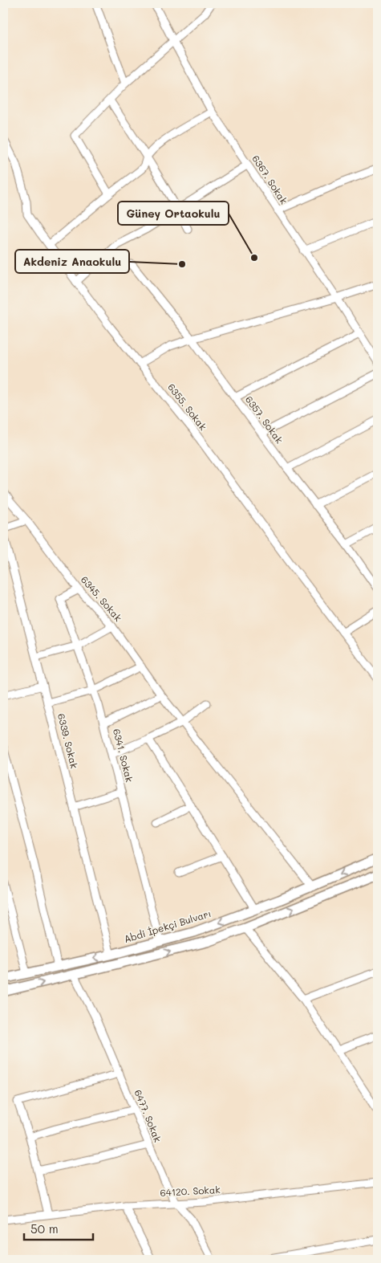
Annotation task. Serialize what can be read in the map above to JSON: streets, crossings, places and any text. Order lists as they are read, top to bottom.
{
  "streets": {
    "street": [
      "6367. Sokak",
      "6355. Sokak",
      "6357. Sokak",
      "6345. Sokak",
      "6339. Sokak",
      "6341. Sokak",
      "Abdi İpekçi Bulvarı",
      "6477. Sokak",
      "64120. Sokak"
    ]
  },
  "crossings": [
    ["6345. Sokak", "6341. Sokak"],
    ["6345. Sokak", "Abdi İpekçi Bulvarı"],
    ["6339. Sokak", "Abdi İpekçi Bulvarı"],
    ["6341. Sokak", "Abdi İpekçi Bulvarı"],
    ["6477. Sokak", "64120. Sokak"]
  ],
  "places": ["Güney Ortaokulu", "Akdeniz Anaokulu"],
  "scale_bar": "50 m"
}
